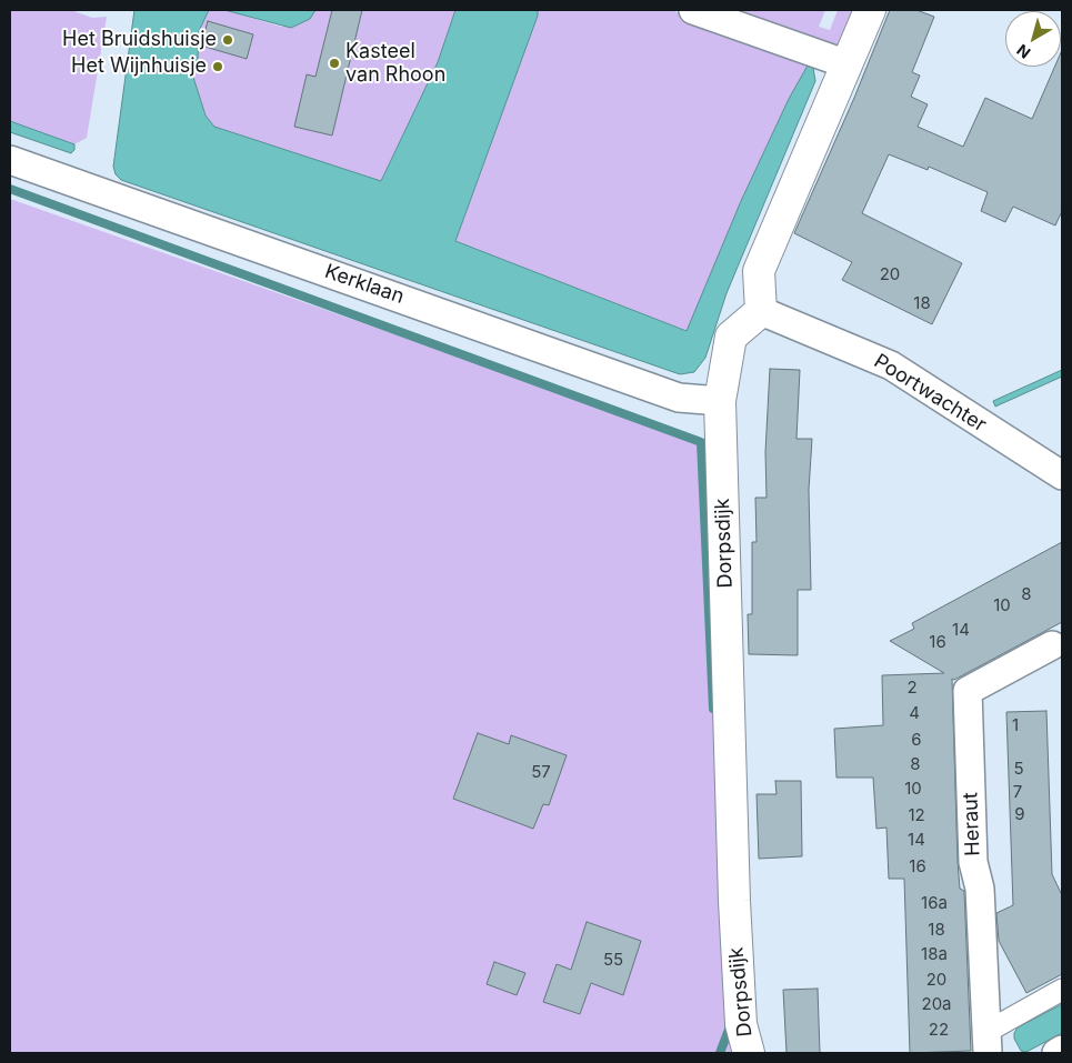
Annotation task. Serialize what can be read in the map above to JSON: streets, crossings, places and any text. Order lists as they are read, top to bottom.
{
  "streets": {
    "street": [
      "Kerklaan",
      "Poortwachter",
      "Dorpsdijk",
      "Heraut"
    ]
  },
  "crossings": [
    ["Kerklaan", "Dorpsdijk"],
    ["Poortwachter", "Dorpsdijk"]
  ],
  "places": ["Het Bruidshuisje", "Kasteel van Rhoon", "Het Wijnhuisje"],
  "house_numbers": [
    "20",
    "18",
    "8",
    "10",
    "14",
    "16",
    "2",
    "4",
    "1",
    "6",
    "8",
    "5",
    "57",
    "10",
    "7",
    "9",
    "12",
    "14",
    "16",
    "16a",
    "18",
    "18a",
    "55",
    "20",
    "20a",
    "22"
  ],
  "north": "bottom left"
}
